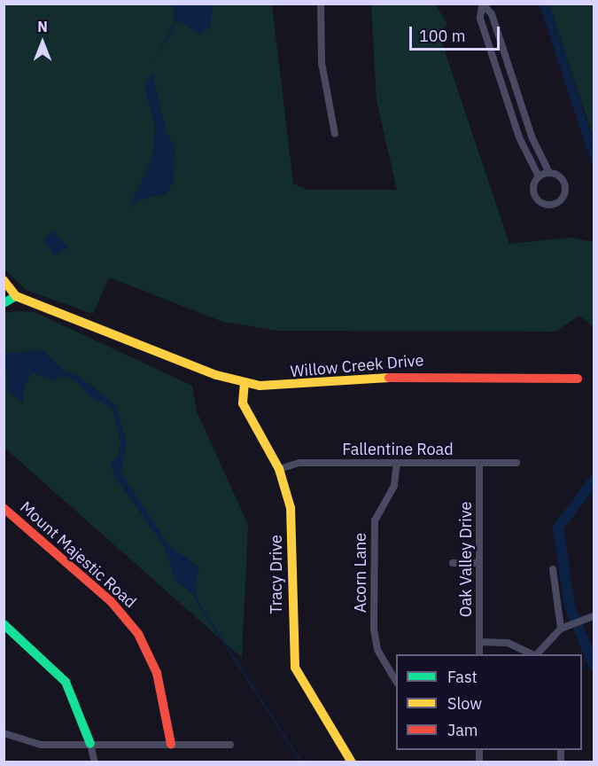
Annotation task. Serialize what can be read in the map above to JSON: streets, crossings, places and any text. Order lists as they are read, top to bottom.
{
  "streets": {
    "street": [
      "Willow Creek Drive",
      "Fallentine Road",
      "Mount Majestic Road",
      "Oak Valley Drive",
      "Acorn Lane",
      "Tracy Drive"
    ]
  },
  "crossings": [
    ["Willow Creek Drive", "Tracy Drive"],
    ["Fallentine Road", "Oak Valley Drive"],
    ["Fallentine Road", "Acorn Lane"],
    ["Fallentine Road", "Tracy Drive"]
  ],
  "legend": ["Fast", "Slow", "Jam"],
  "scale_bar": "100 m",
  "north": "top"
}
